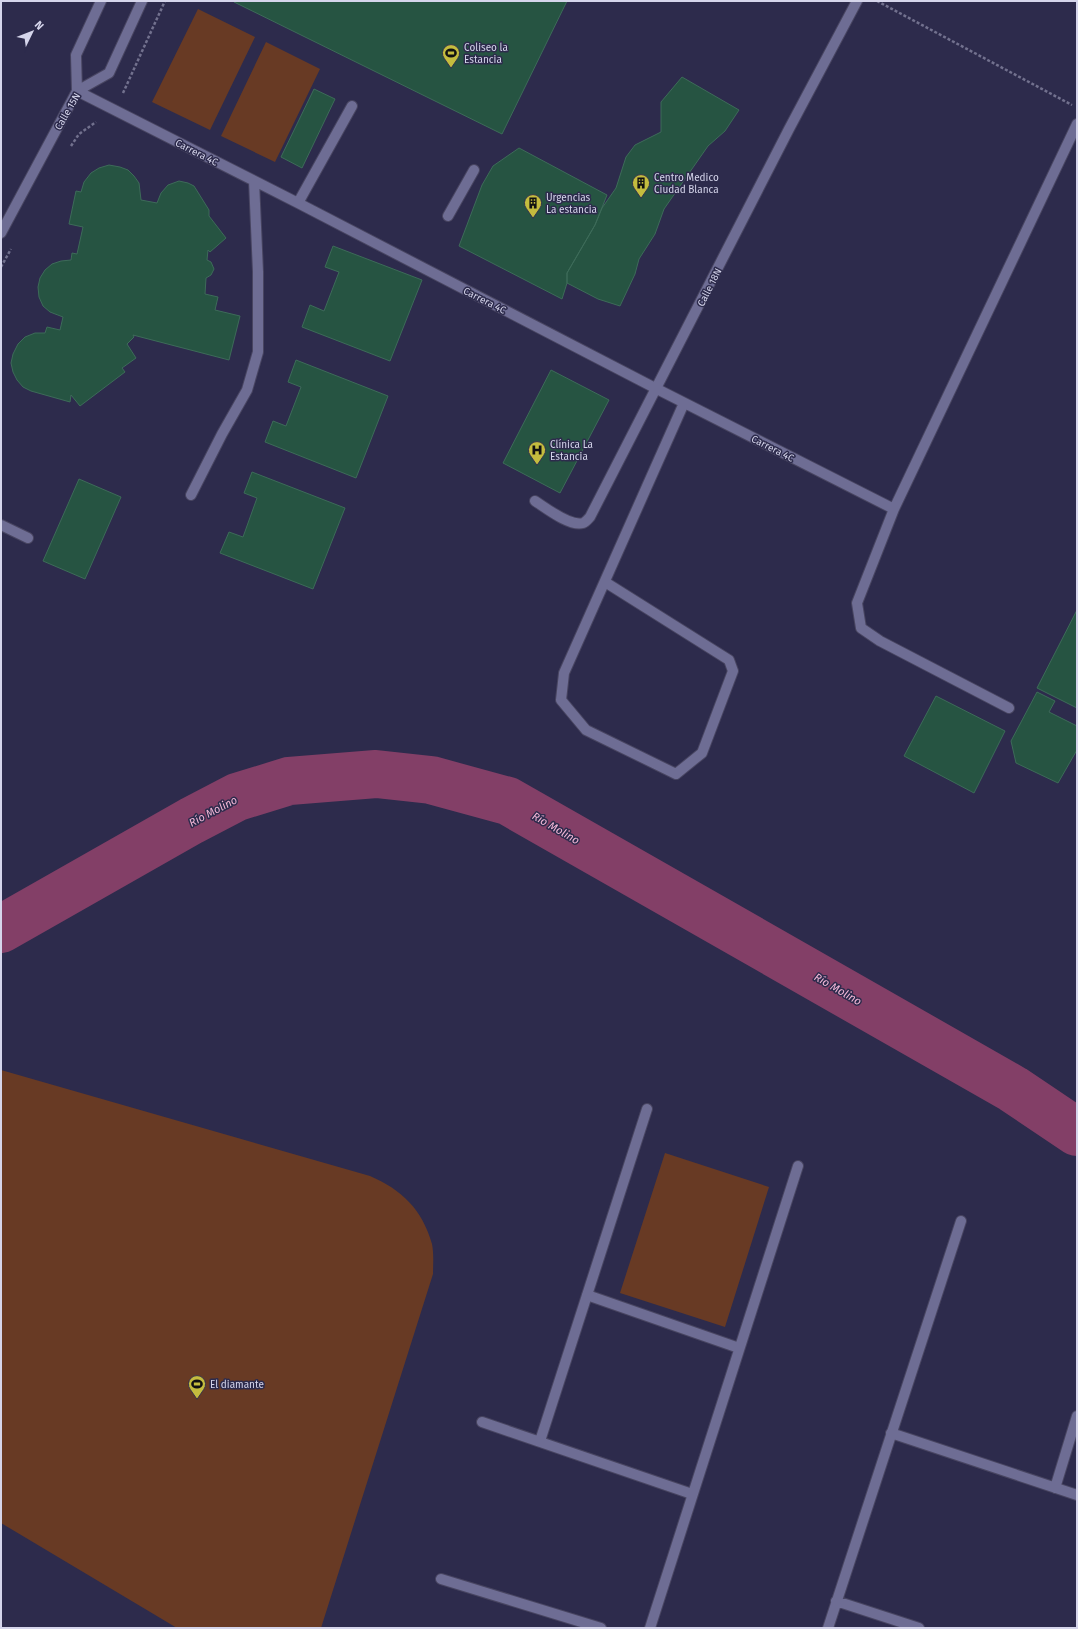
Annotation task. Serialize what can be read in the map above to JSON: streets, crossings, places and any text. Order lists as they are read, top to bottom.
{
  "streets": {
    "street": ["Calle 15N", "Carrera 4C", "Calle 18N"]
  },
  "crossings": [
    ["Calle 15N", "Carrera 4C"],
    ["Carrera 4C", "Calle 18N"]
  ],
  "water": ["Río Molino"],
  "places": {
    "sports": ["Coliseo la Estancia", "El diamante"],
    "building": ["Centro Medico Ciudad Blanca", "Urgencias La estancia"],
    "hospital": ["Clínica La Estancia"]
  },
  "north": "top right"
}
